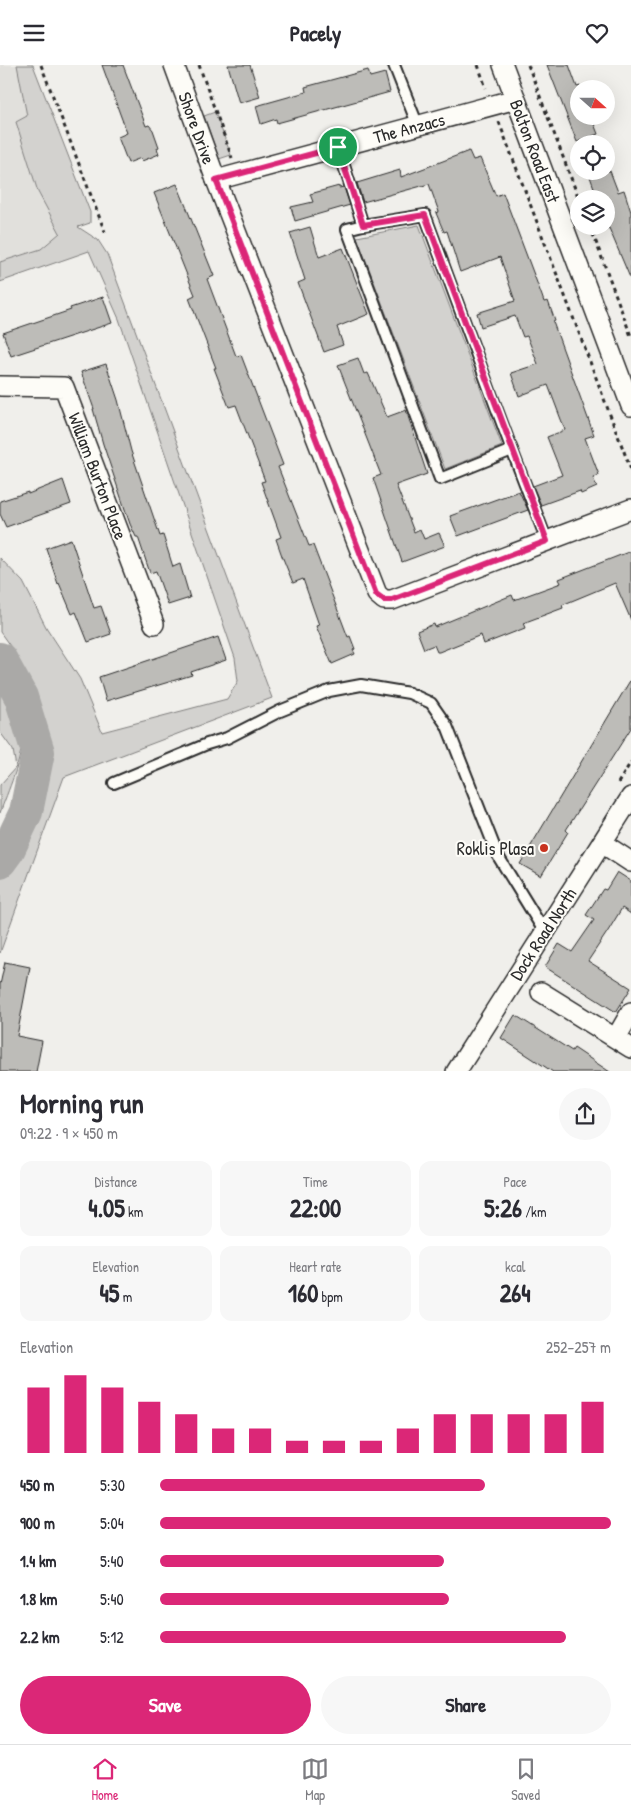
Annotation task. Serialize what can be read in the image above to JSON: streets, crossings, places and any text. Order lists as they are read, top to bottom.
{
  "streets": {
    "street": [
      "Shore Drive",
      "The Anzacs",
      "Bolton Road East",
      "William Burton Place",
      "Dock Road North"
    ]
  },
  "crossings": [
    ["Shore Drive", "The Anzacs"],
    ["The Anzacs", "Bolton Road East"]
  ],
  "places": ["Roklis Plasa"],
  "north": "right",
  "page": {
    "header": "Pacely",
    "heading": ["Morning run", "09:22 · 9 × 450 m"],
    "stats": [
      ["Distance", "4.05 km"],
      ["Time", "22:00"],
      ["Pace", "5:26 /km"],
      ["Elevation", "45 m"],
      ["Heart rate", "160 bpm"],
      ["kcal", "264"]
    ],
    "chart": ["Elevation", "252–257 m"],
    "list": [
      {
        "name": "450 m",
        "note": "5:30"
      },
      {
        "name": "900 m",
        "note": "5:04"
      },
      {
        "name": "1.4 km",
        "note": "5:40"
      },
      {
        "name": "1.8 km",
        "note": "5:40"
      },
      {
        "name": "2.2 km",
        "note": "5:12"
      }
    ],
    "buttons": ["Save", "Share"],
    "tabs": ["Home", "Map", "Saved"]
  }
}
